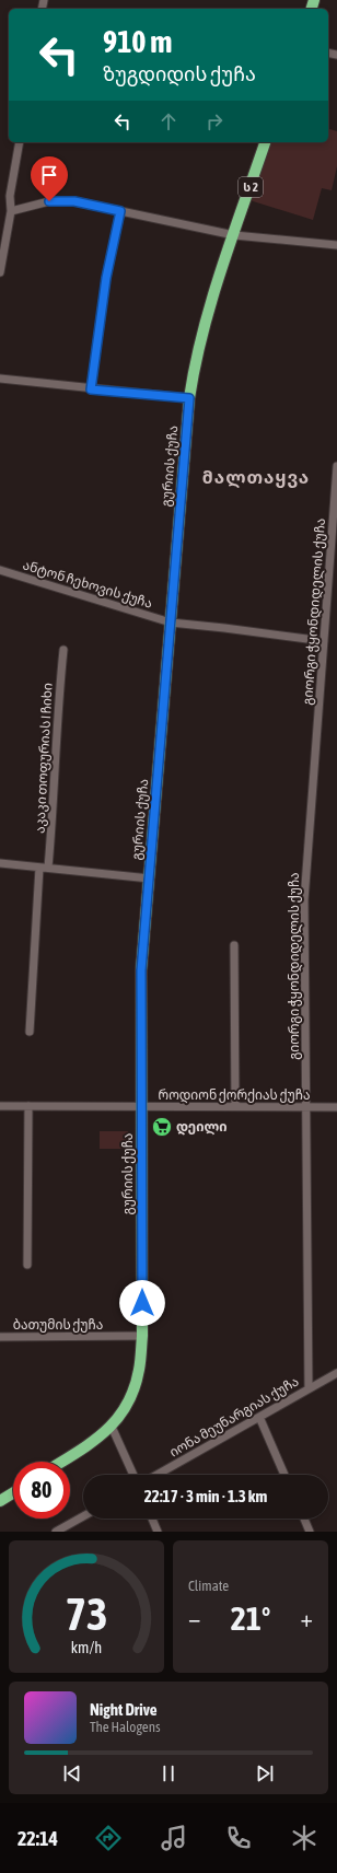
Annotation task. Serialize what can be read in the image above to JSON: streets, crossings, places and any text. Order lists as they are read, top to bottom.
{
  "streets": {
    "highway": ["ს 2", "გურიის ქუჩა"],
    "street": [
      "ანტონ ჩეხოვის ქუჩა",
      "გიორგი ჭყონდიდელის ქუჩა",
      "აკაკი თოფურიას I ჩიხი",
      "როდიონ ქორქიას ქუჩა",
      "ბათუმის ქუჩა",
      "იონა მეუნარგიას ქუჩა"
    ]
  },
  "crossings": [
    ["გურიის ქუჩა", "ანტონ ჩეხოვის ქუჩა"],
    ["გურიის ქუჩა", "როდიონ ქორქიას ქუჩა"],
    ["გურიის ქუჩა", "ბათუმის ქუჩა"],
    ["ანტონ ჩეხოვის ქუჩა", "გიორგი ჭყონდიდელის ქუჩა"],
    ["გიორგი ჭყონდიდელის ქუჩა", "როდიონ ქორქიას ქუჩა"],
    ["გიორგი ჭყონდიდელის ქუჩა", "იონა მეუნარგიას ქუჩა"]
  ],
  "districts": ["მალთაყვა"],
  "places": {
    "supermarket": ["დეილი"]
  },
  "page": {
    "turn": ["910 m", "ზუგდიდის ქუჩა"],
    "limit": "80",
    "trip": "22:17 · 3 min · 1.3 km",
    "tile": "Climate",
    "heat": ["−", "21°", "+"],
    "song": ["Night Drive", "The Halogens"],
    "tabs": "22:14",
    "gauge": ["73", "km/h"]
  }
}
